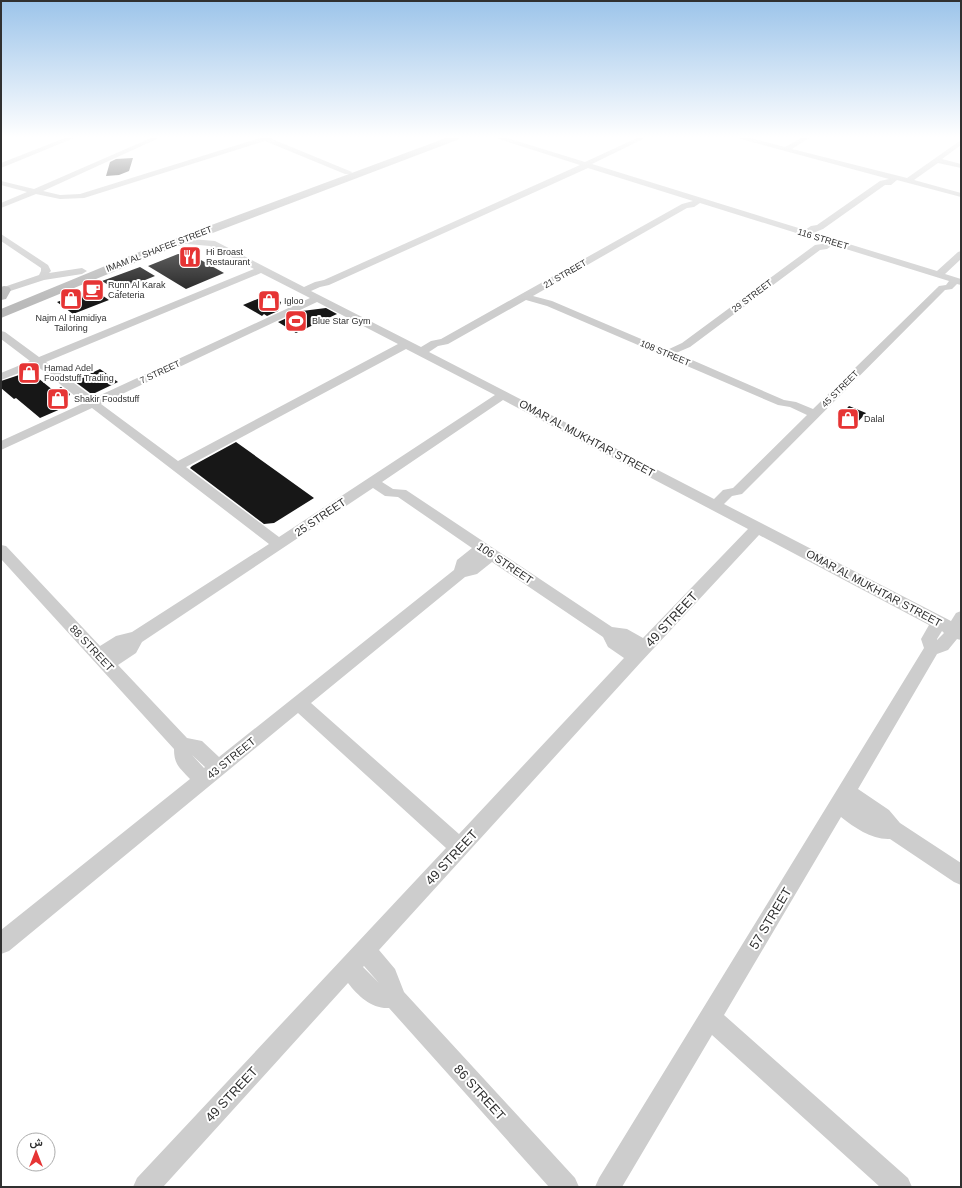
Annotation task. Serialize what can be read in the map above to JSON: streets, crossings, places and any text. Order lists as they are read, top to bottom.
{
  "streets": {
    "street": [
      "116 STREET",
      "IMAM AL SHAFEE STREET",
      "21 STREET",
      "29 STREET",
      "108 STREET",
      "7 STREET",
      "45 STREET",
      "OMAR AL MUKHTAR STREET",
      "25 STREET",
      "106 STREET",
      "49 STREET",
      "88 STREET",
      "43 STREET",
      "57 STREET",
      "86 STREET"
    ]
  },
  "crossings": [
    ["116 STREET", "21 STREET"],
    ["116 STREET", "29 STREET"],
    ["116 STREET", "45 STREET"],
    ["IMAM AL SHAFEE STREET", "OMAR AL MUKHTAR STREET"],
    ["21 STREET", "108 STREET"],
    ["21 STREET", "OMAR AL MUKHTAR STREET"],
    ["29 STREET", "108 STREET"],
    ["108 STREET", "45 STREET"],
    ["7 STREET", "OMAR AL MUKHTAR STREET"],
    ["45 STREET", "OMAR AL MUKHTAR STREET"],
    ["OMAR AL MUKHTAR STREET", "25 STREET"],
    ["OMAR AL MUKHTAR STREET", "49 STREET"],
    ["OMAR AL MUKHTAR STREET", "57 STREET"],
    ["25 STREET", "106 STREET"],
    ["25 STREET", "88 STREET"],
    ["106 STREET", "49 STREET"],
    ["106 STREET", "43 STREET"],
    ["49 STREET", "86 STREET"],
    ["88 STREET", "43 STREET"]
  ],
  "places": {
    "restaurant": ["Hi Broast Restaurant"],
    "cafe": ["Runn Al Karak Cafeteria"],
    "shop": [
      "Najm Al Hamidiya Tailoring",
      "Igloo",
      "Hamad Adel Foodstuff Trading",
      "Shakir Foodstuff",
      "Dalal"
    ],
    "sports": ["Blue Star Gym"]
  },
  "north": "top"
}
